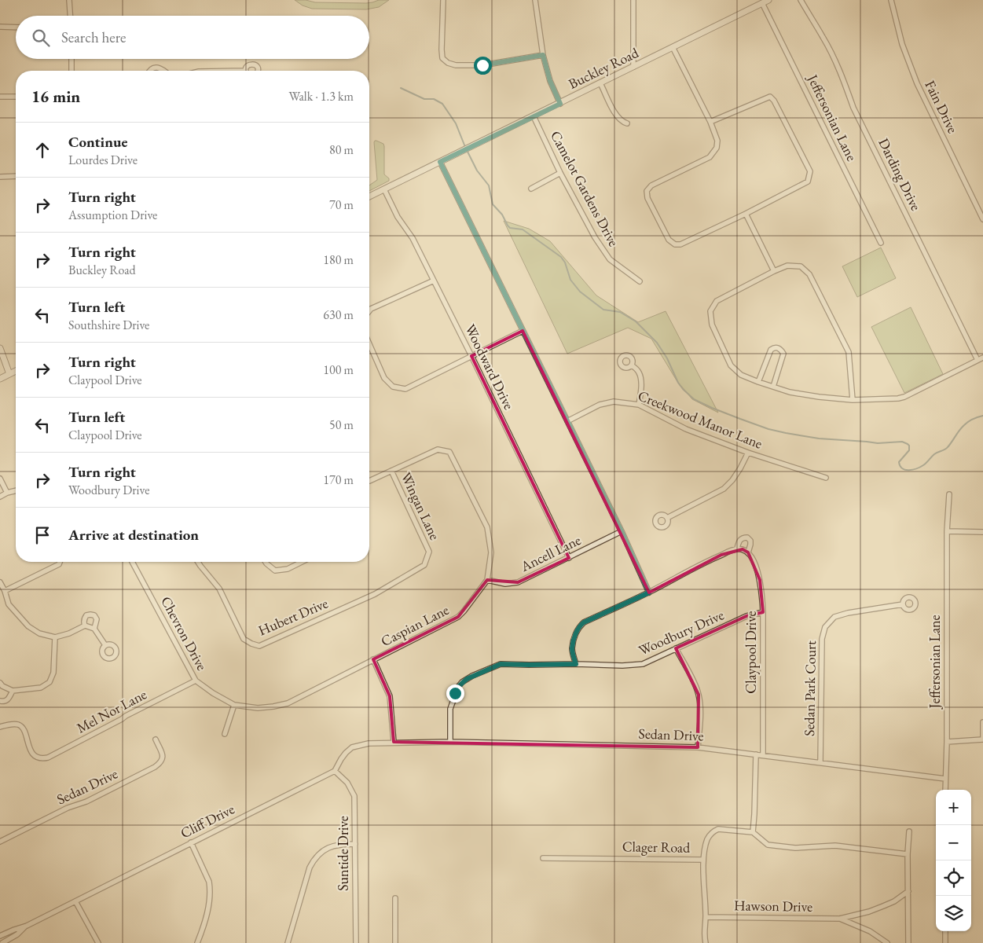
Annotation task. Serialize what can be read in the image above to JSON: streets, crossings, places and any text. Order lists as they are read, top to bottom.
{
  "streets": {
    "street": [
      "Buckley Road",
      "Fain Drive",
      "Jeffersonian Lane",
      "Darding Drive",
      "Camelot Gardens Drive",
      "Woodward Drive",
      "Creekwood Manor Lane",
      "Wingan Lane",
      "Ancell Lane",
      "Hubert Drive",
      "Caspian Lane",
      "Woodbury Drive",
      "Chevron Drive",
      "Claypool Drive",
      "Sedan Park Court",
      "Mel Nor Lane",
      "Sedan Drive",
      "Cliff Drive",
      "Clager Road",
      "Suntide Drive",
      "Hawson Drive"
    ]
  },
  "crossings": [
    ["Buckley Road", "Jeffersonian Lane"],
    ["Buckley Road", "Camelot Gardens Drive"],
    ["Buckley Road", "Woodward Drive"],
    ["Jeffersonian Lane", "Sedan Drive"],
    ["Woodward Drive", "Ancell Lane"],
    ["Wingan Lane", "Hubert Drive"],
    ["Wingan Lane", "Caspian Lane"],
    ["Ancell Lane", "Caspian Lane"],
    ["Caspian Lane", "Chevron Drive"],
    ["Woodbury Drive", "Claypool Drive"],
    ["Woodbury Drive", "Sedan Drive"],
    ["Chevron Drive", "Mel Nor Lane"],
    ["Claypool Drive", "Sedan Drive"],
    ["Sedan Park Court", "Sedan Drive"],
    ["Cliff Drive", "Suntide Drive"]
  ],
  "page": {
    "search": "Search here",
    "heading": ["16 min", "Walk · 1.3 km"],
    "list": [
      ["Continue", "Lourdes Drive", "80 m"],
      ["Turn right", "Assumption Drive", "70 m"],
      ["Turn right", "Buckley Road", "180 m"],
      ["Turn left", "Southshire Drive", "630 m"],
      ["Turn right", "Claypool Drive", "100 m"],
      ["Turn left", "Claypool Drive", "50 m"],
      ["Turn right", "Woodbury Drive", "170 m"],
      "Arrive at destination"
    ],
    "map_buttons": ["+", "−"]
  }
}
